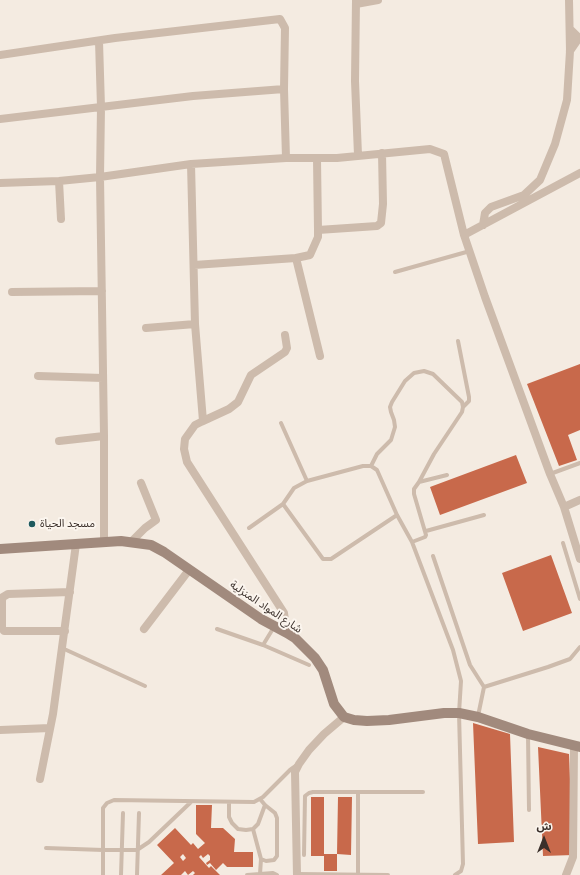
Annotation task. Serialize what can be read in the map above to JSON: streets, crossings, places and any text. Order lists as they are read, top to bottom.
{
  "streets": {
    "street": ["شارع المواد المنزلية"]
  },
  "places": ["مسجد الحياة"],
  "north": "top"
}
